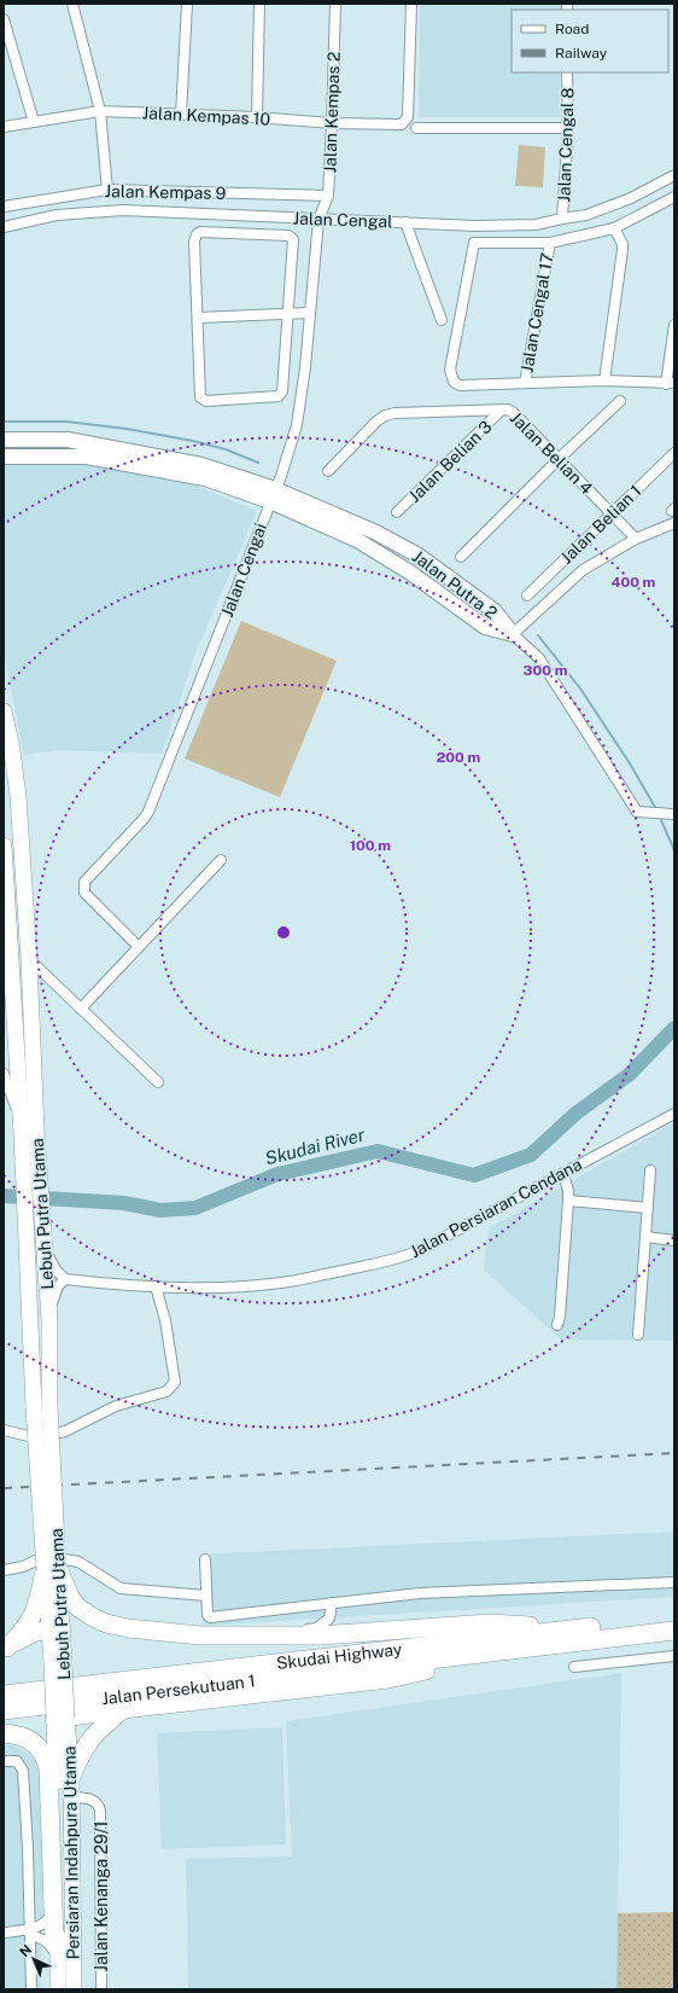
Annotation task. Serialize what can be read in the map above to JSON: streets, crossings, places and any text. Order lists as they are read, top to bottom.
{
  "streets": {
    "highway": ["Skudai Highway", "Jalan Persekutuan 1"],
    "main road": ["Lebuh Putra Utama", "Persiaran Indahpura Utama"],
    "street": [
      "Jalan Kempas 2",
      "Jalan Kempas 10",
      "Jalan Cengal 8",
      "Jalan Kempas 9",
      "Jalan Cengal",
      "Jalan Cengal 17",
      "Jalan Belian 4",
      "Jalan Belian 3",
      "Jalan Belian 1",
      "Jalan Cengai",
      "Jalan Putra 2",
      "Jalan Persiaran Cendana",
      "Jalan Kenanga 29/1"
    ]
  },
  "crossings": [
    ["Jalan Kempas 2", "Jalan Kempas 10"],
    ["Jalan Kempas 2", "Jalan Kempas 9"],
    ["Jalan Kempas 2", "Jalan Cengal"],
    ["Jalan Kempas 2", "Jalan Cengai"],
    ["Jalan Cengal 8", "Jalan Cengal"],
    ["Jalan Cengal", "Jalan Cengai"],
    ["Jalan Belian 4", "Jalan Belian 3"],
    ["Jalan Belian 4", "Jalan Belian 1"],
    ["Jalan Cengai", "Jalan Putra 2"],
    ["Lebuh Putra Utama", "Persiaran Indahpura Utama"],
    ["Persiaran Indahpura Utama", "Jalan Kenanga 29/1"]
  ],
  "water": ["Skudai River"],
  "legend": ["Road", "Railway"],
  "north": "top left",
  "rings": [
    "400 m",
    "300 m",
    "200 m",
    "100 m"
  ]
}
